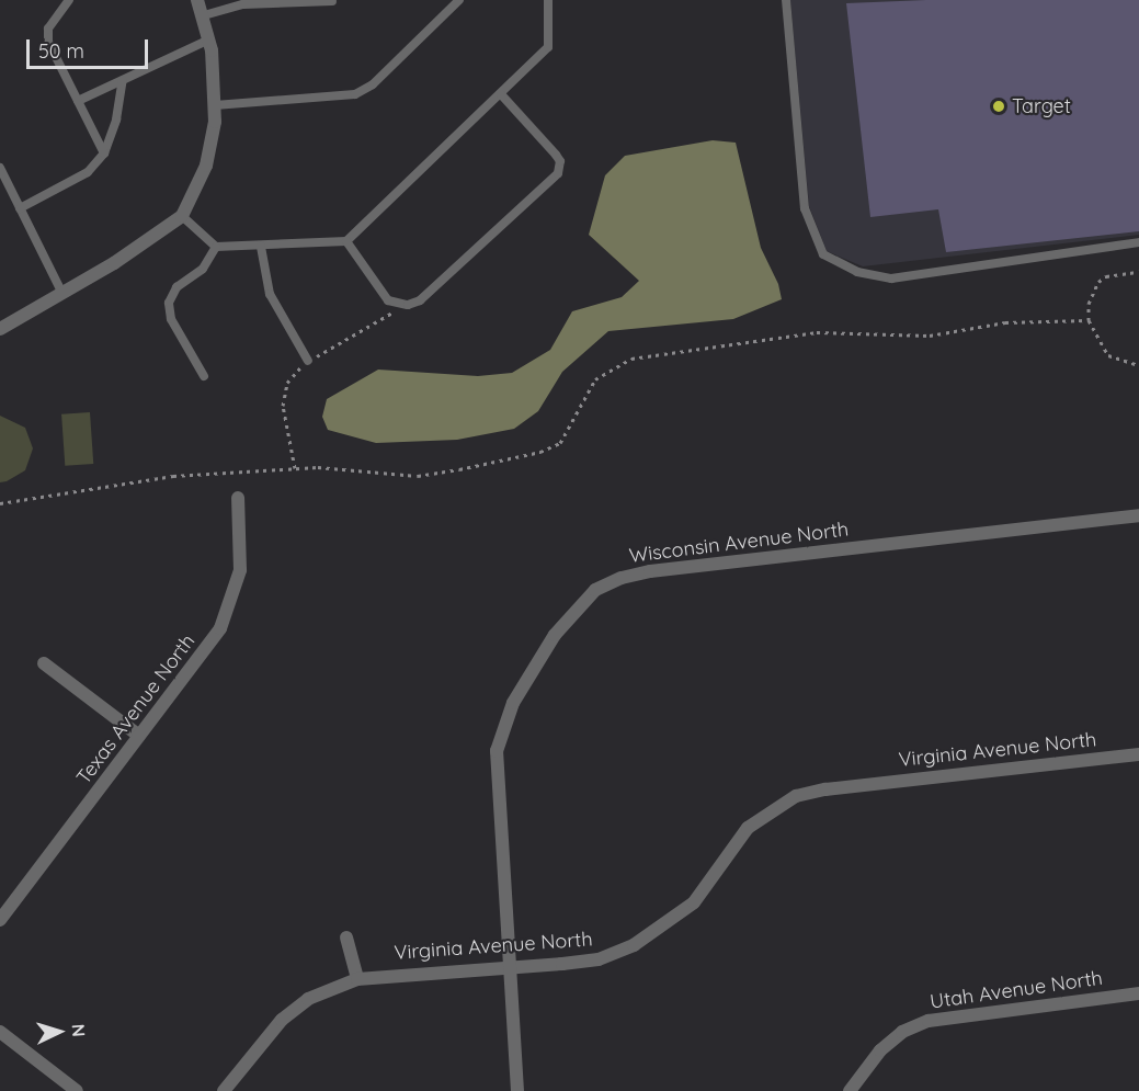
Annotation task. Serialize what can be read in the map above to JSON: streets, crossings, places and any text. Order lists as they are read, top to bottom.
{
  "streets": {
    "street": [
      "Wisconsin Avenue North",
      "Texas Avenue North",
      "Virginia Avenue North",
      "Utah Avenue North"
    ]
  },
  "crossings": [
    ["Wisconsin Avenue North", "Virginia Avenue North"]
  ],
  "places": ["Target"],
  "scale_bar": "50 m",
  "north": "right"
}
